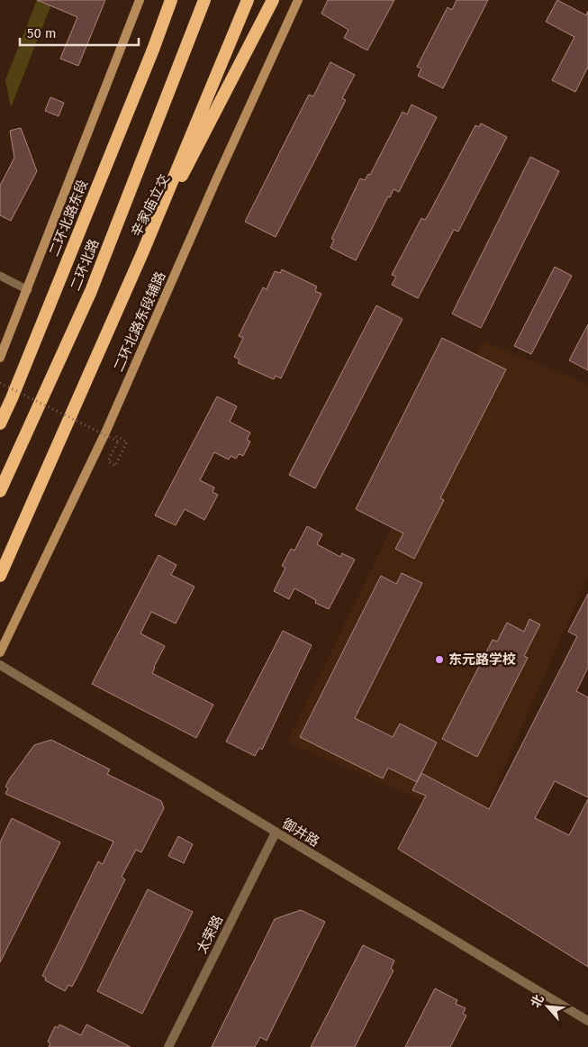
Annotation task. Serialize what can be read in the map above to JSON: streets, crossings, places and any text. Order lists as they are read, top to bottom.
{
  "streets": {
    "highway": ["辛家庙立交", "二环北路东段", "二环北路"],
    "main road": ["二环北路东段辅路"],
    "street": ["御井路", "太荣路"]
  },
  "crossings": [
    ["御井路", "太荣路"]
  ],
  "places": ["东元路学校"],
  "scale_bar": "50 m",
  "north": "top left"
}
